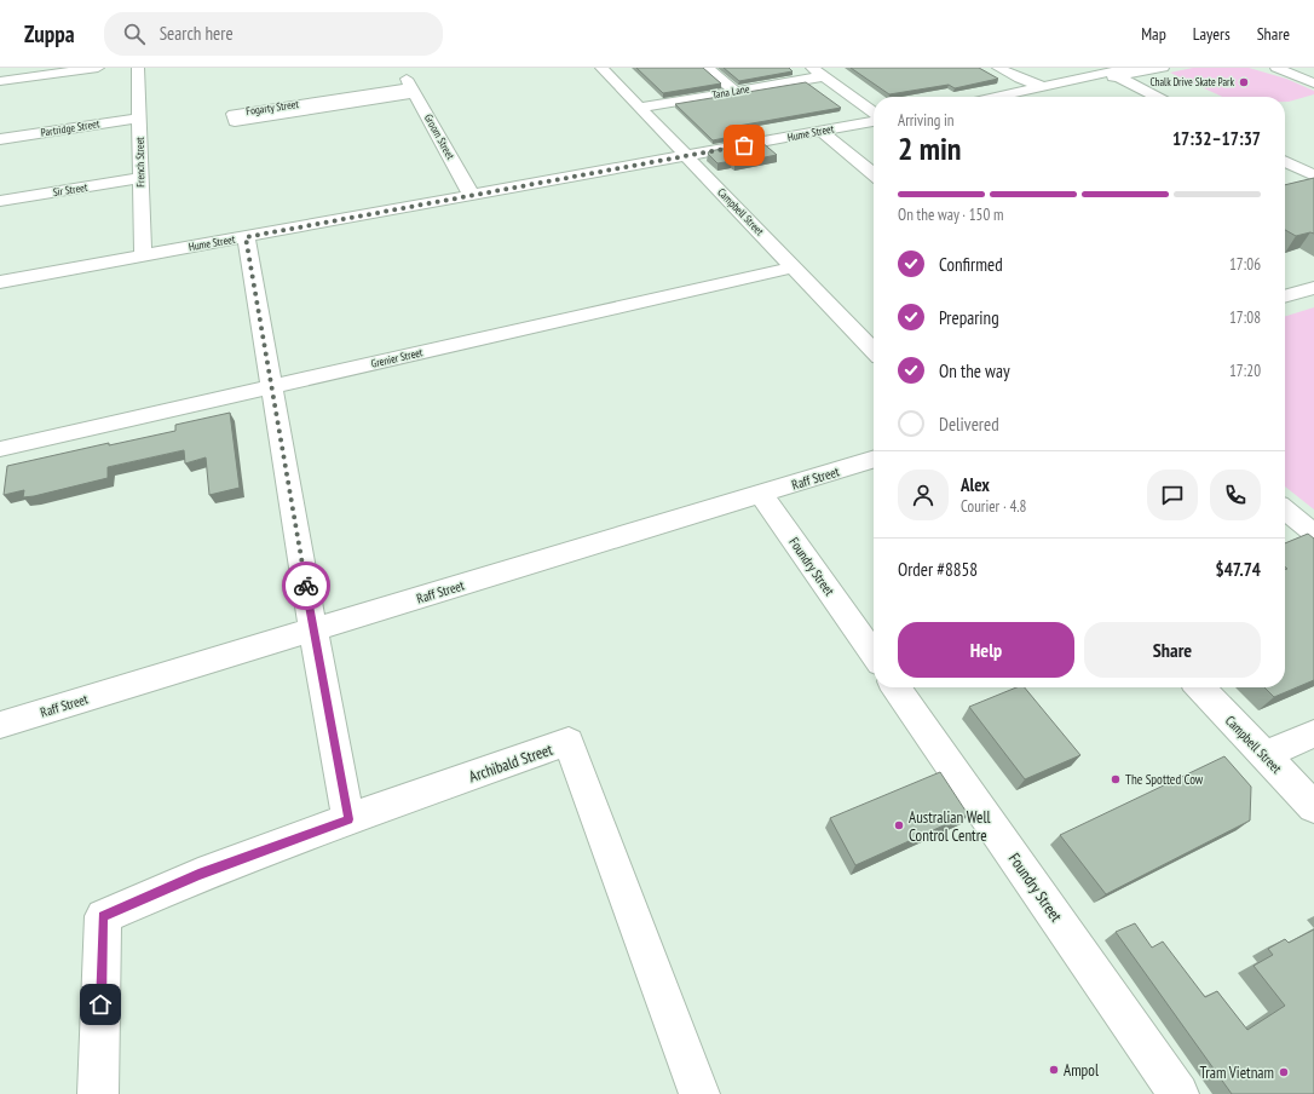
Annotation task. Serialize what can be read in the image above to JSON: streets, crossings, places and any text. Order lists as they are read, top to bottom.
{
  "streets": {
    "main road": [
      "Tana Lane",
      "Fogarty Street",
      "Partridge Street",
      "Hume Street",
      "Groom Street",
      "French Street",
      "Sir Street",
      "Campbell Street",
      "Grenier Street",
      "Raff Street",
      "Foundry Street",
      "Archibald Street"
    ]
  },
  "crossings": [
    ["Tana Lane", "Campbell Street"],
    ["Fogarty Street", "Groom Street"],
    ["Partridge Street", "French Street"],
    ["Hume Street", "Groom Street"],
    ["Hume Street", "French Street"],
    ["Hume Street", "Campbell Street"],
    ["French Street", "Sir Street"],
    ["Campbell Street", "Grenier Street"],
    ["Raff Street", "Foundry Street"]
  ],
  "places": [
    "Chalk Drive Skate Park",
    "The Spotted Cow",
    "Australian Well Control Centre",
    "Ampol",
    "Tram Vietnam"
  ],
  "page": {
    "header": "Zuppa",
    "search": "Search here",
    "nav": ["Map", "Layers", "Share"],
    "heading": ["2 min", "Arriving in", "17:32–17:37"],
    "panel": [
      "Alex",
      "Courier · 4.8",
      "Order #8858",
      "$47.74"
    ],
    "bar": "On the way · 150 m",
    "list": [
      ["Confirmed", "17:06"],
      ["Preparing", "17:08"],
      ["On the way", "17:20"],
      "Delivered"
    ],
    "buttons": ["Help", "Share"]
  }
}
